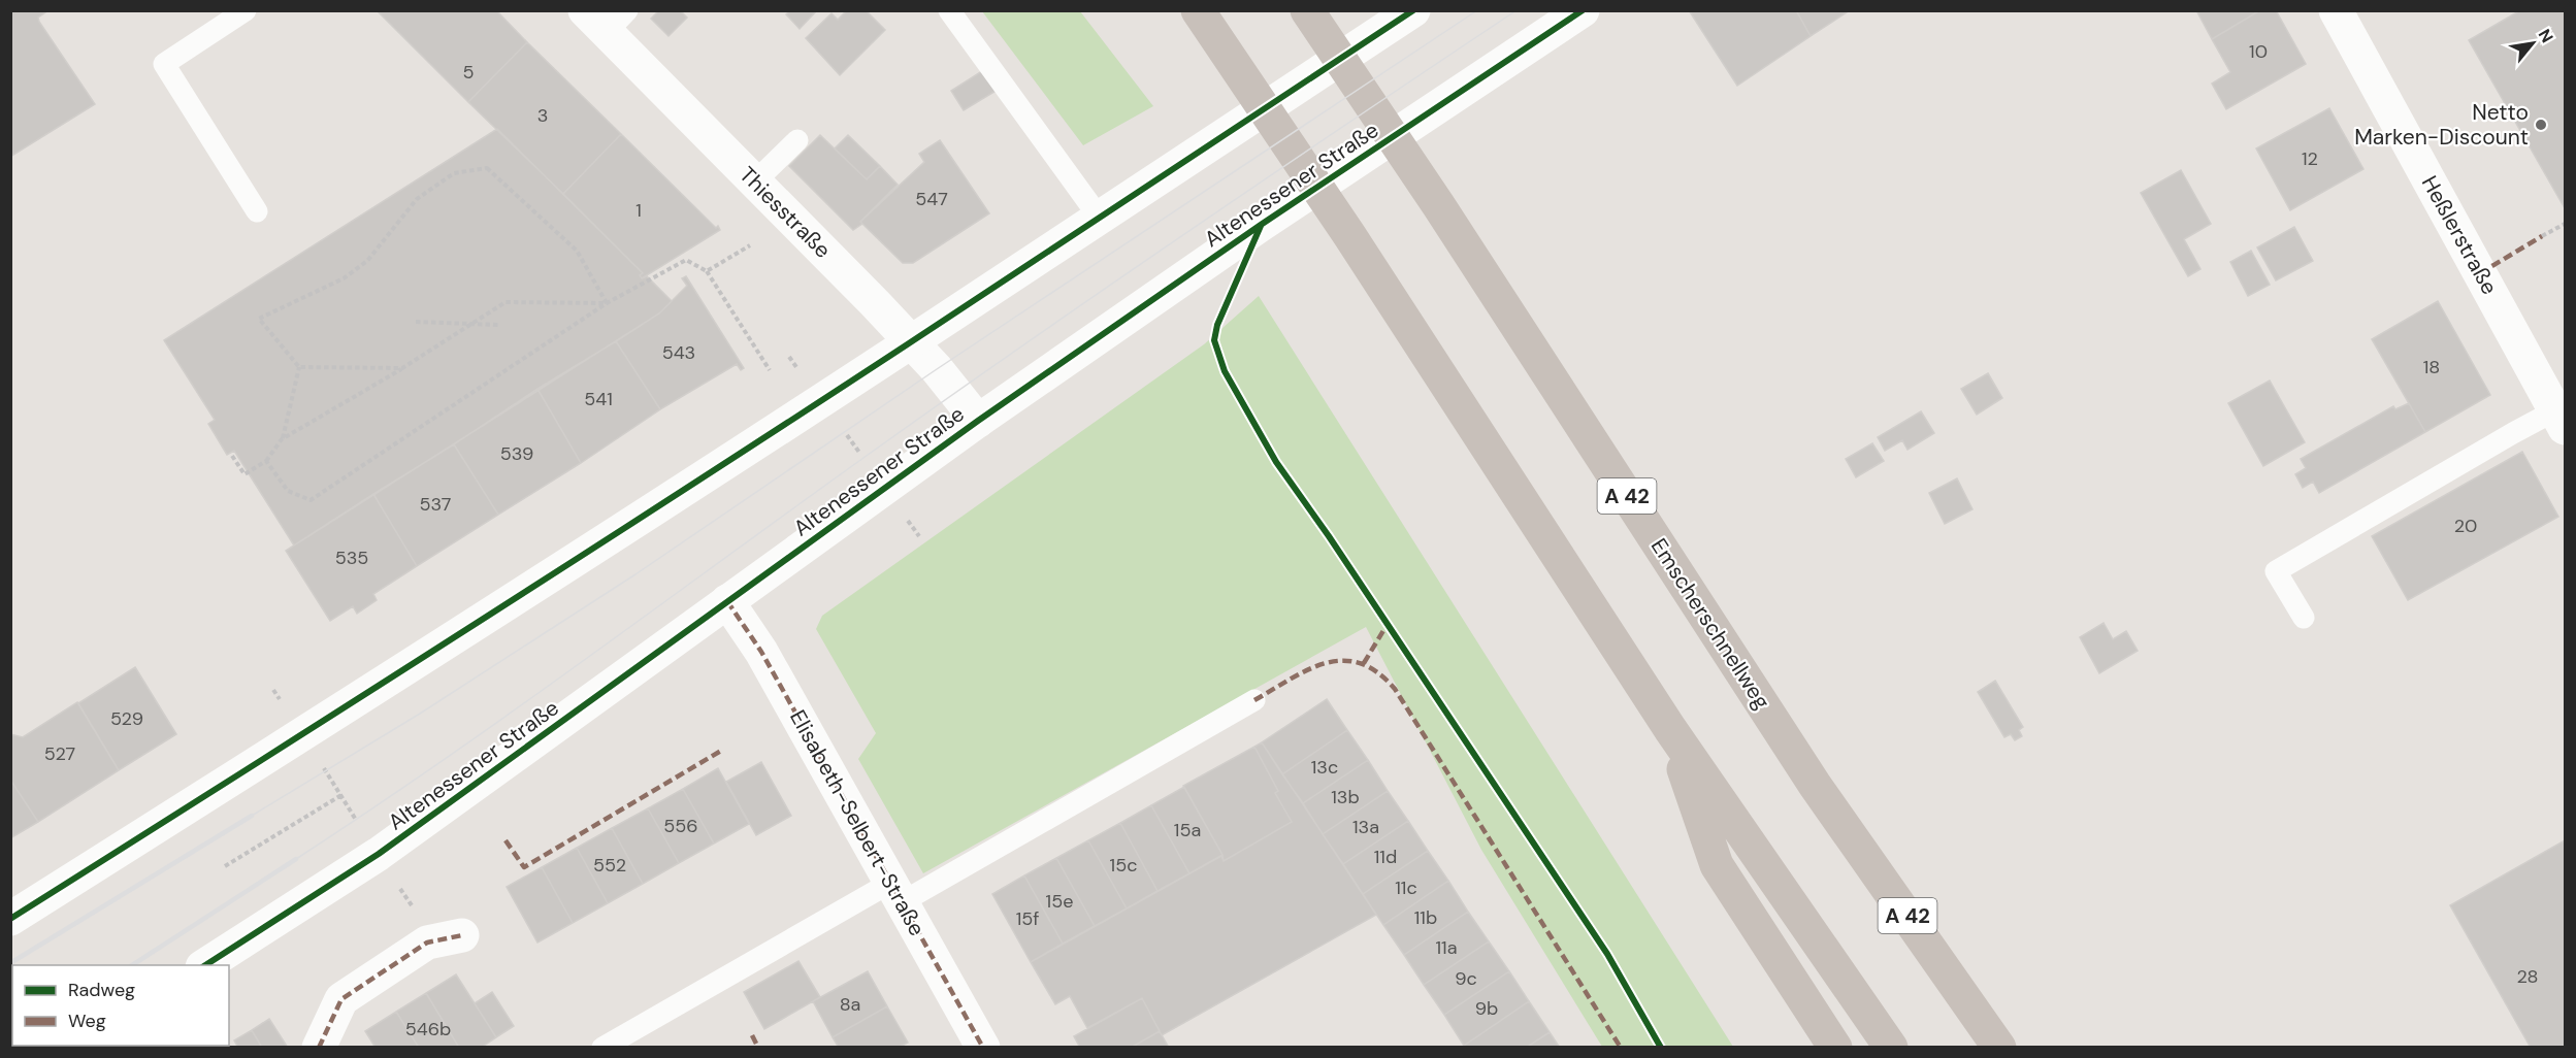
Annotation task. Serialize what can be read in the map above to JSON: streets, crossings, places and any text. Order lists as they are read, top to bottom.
{
  "streets": {
    "highway": ["A 42", "Emscherschnellweg"],
    "main road": [
      "Altenessener Straße",
      "Thiesstraße",
      "Heßlerstraße",
      "Elisabeth-Selbert-Straße"
    ]
  },
  "crossings": [
    ["Altenessener Straße", "Thiesstraße"],
    ["Altenessener Straße", "Elisabeth-Selbert-Straße"]
  ],
  "places": ["Netto Marken-Discount"],
  "house_numbers": [
    "10",
    "5",
    "3",
    "12",
    "547",
    "1",
    "543",
    "18",
    "541",
    "539",
    "537",
    "20",
    "535",
    "529",
    "527",
    "13c",
    "13b",
    "556",
    "13a",
    "15a",
    "11d",
    "552",
    "15c",
    "11c",
    "15e",
    "11b",
    "15f",
    "11a",
    "28",
    "9c",
    "8a",
    "9b",
    "546b"
  ],
  "legend": ["Radweg", "Weg"],
  "north": "top right"
}
